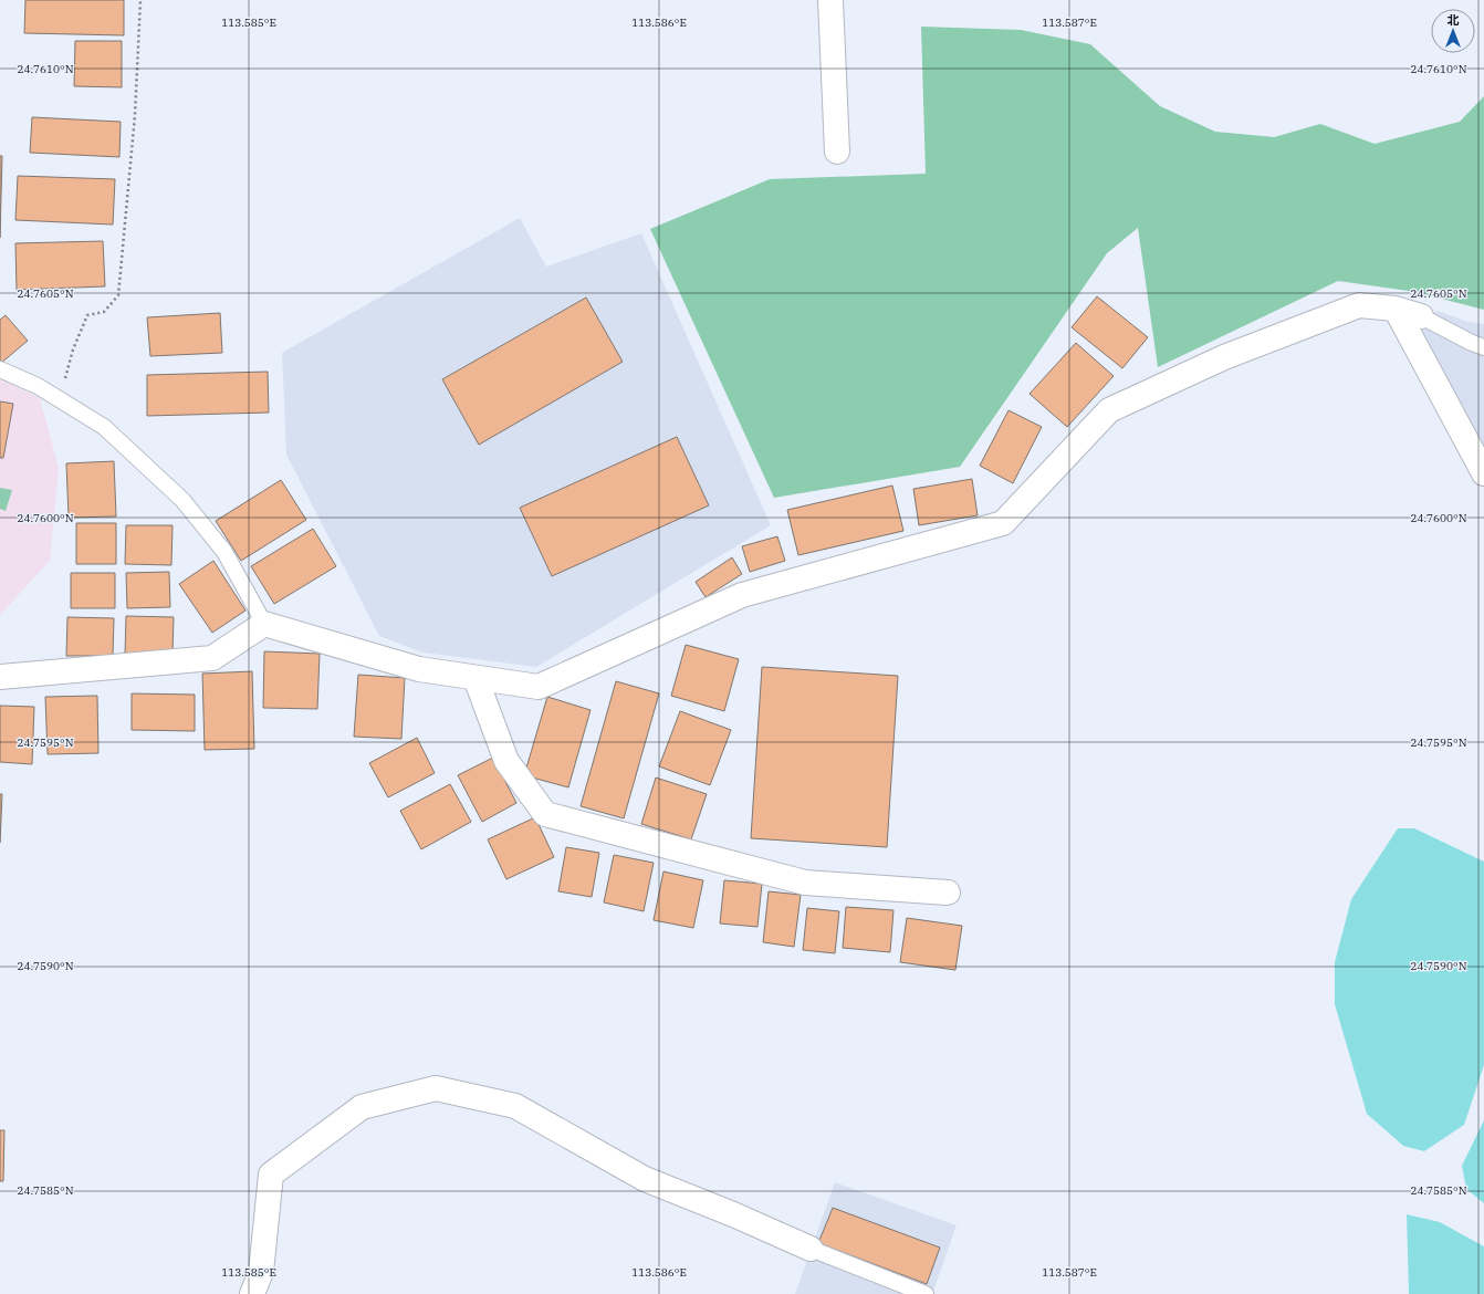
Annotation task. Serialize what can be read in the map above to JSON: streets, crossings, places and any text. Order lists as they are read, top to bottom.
{
  "north": "top",
  "coordinates": [
    "113.585°E",
    "113.586°E",
    "113.587°E",
    "24.7610°N",
    "24.7605°N",
    "24.7600°N",
    "24.7595°N",
    "24.7590°N",
    "24.7585°N"
  ]
}
